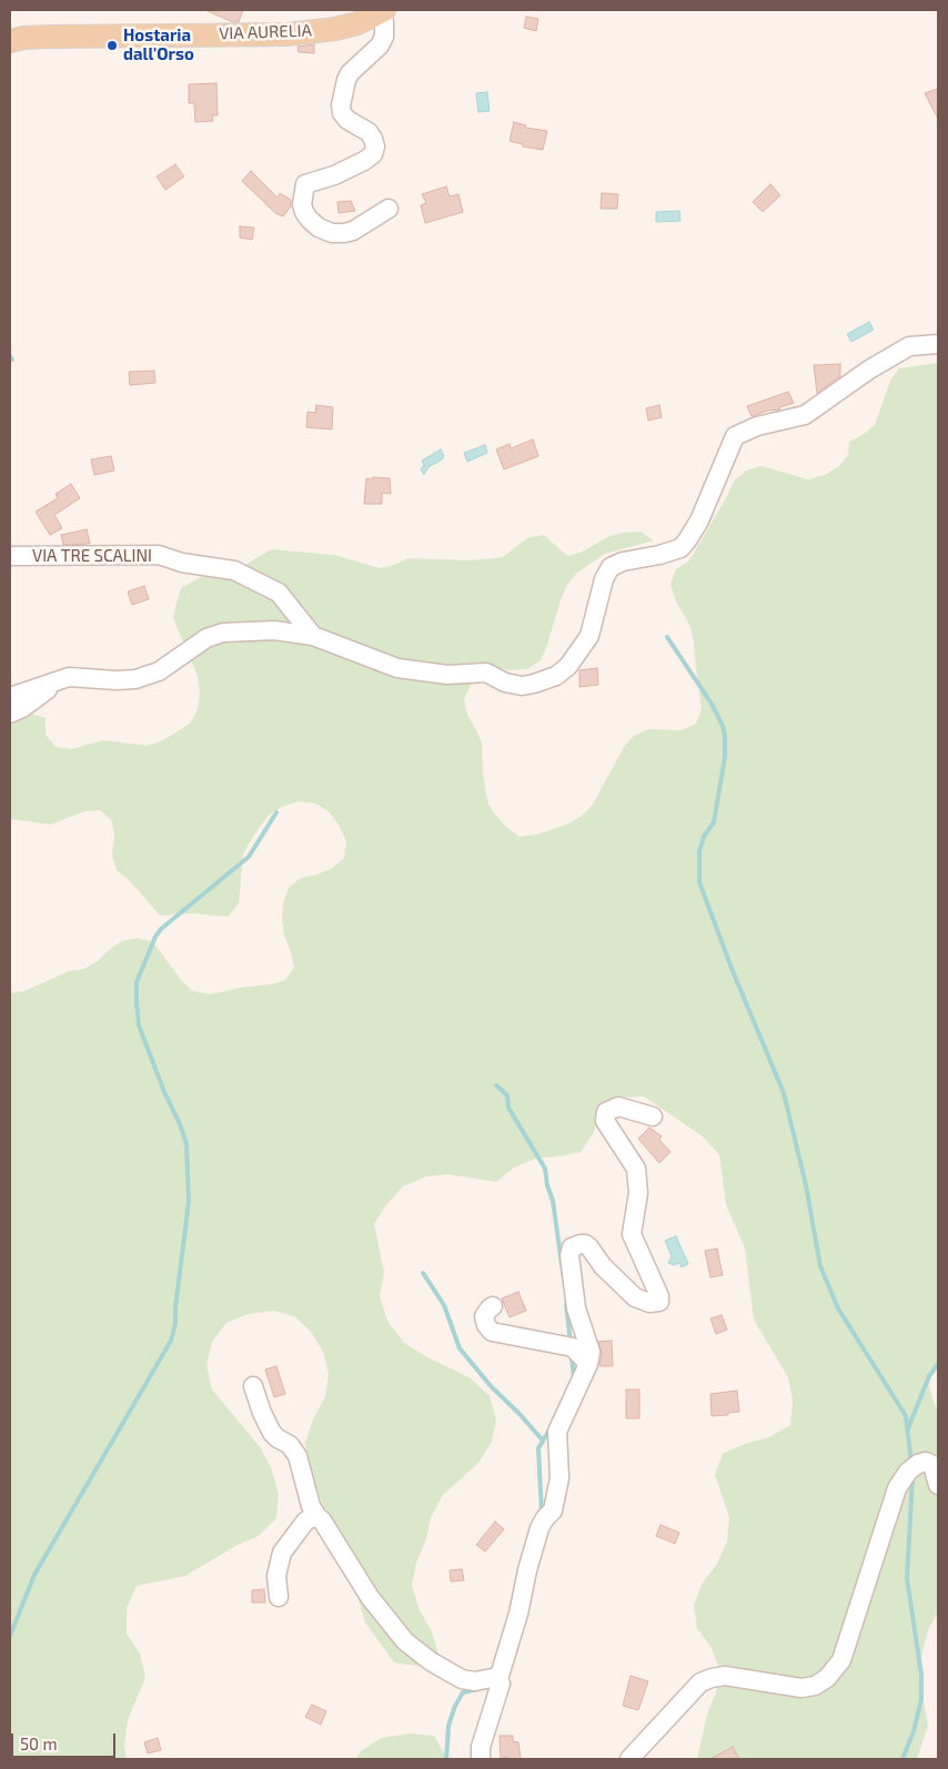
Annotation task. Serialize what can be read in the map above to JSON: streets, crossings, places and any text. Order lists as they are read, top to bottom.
{
  "streets": {
    "main road": ["VIA AURELIA"],
    "street": ["VIA TRE SCALINI"]
  },
  "places": ["Hostaria dall'Orso"],
  "scale_bar": "50 m"
}
